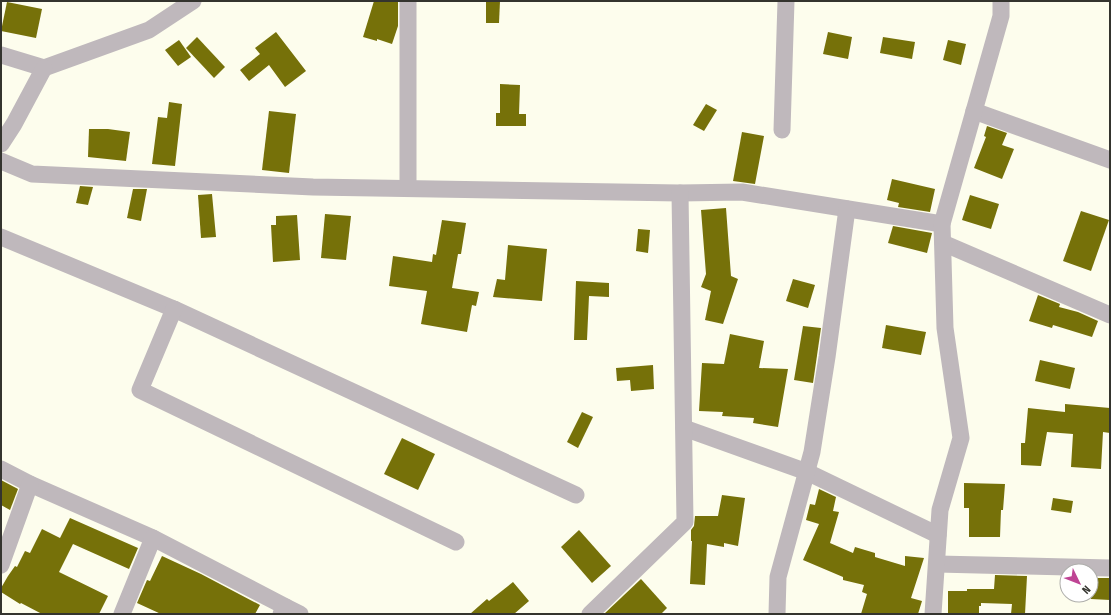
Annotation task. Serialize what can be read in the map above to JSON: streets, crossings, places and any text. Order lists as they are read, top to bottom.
{
  "north": "bottom right"
}
